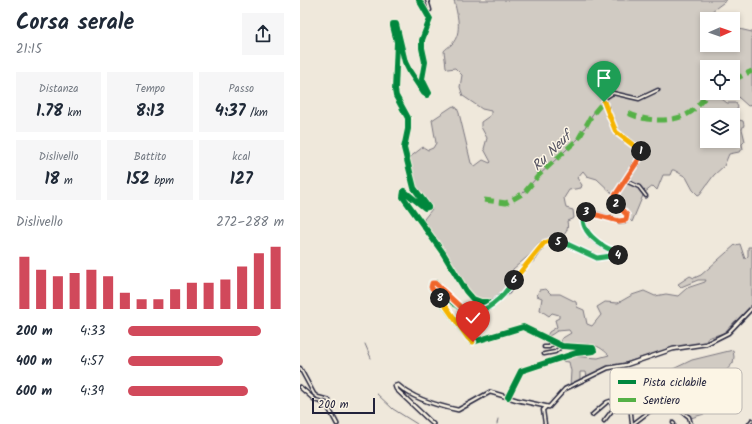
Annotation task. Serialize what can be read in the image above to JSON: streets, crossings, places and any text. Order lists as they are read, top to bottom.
{
  "water": ["Ru Neuf"],
  "legend": ["Pista ciclabile", "Sentiero"],
  "scale_bar": "200 m",
  "north": "right",
  "page": {
    "heading": ["Corsa serale", "21:15"],
    "stats": [
      ["Distanza", "1.78 km"],
      ["Tempo", "8:13"],
      ["Passo", "4:37 /km"],
      ["Dislivello", "18 m"],
      ["Battito", "152 bpm"],
      ["kcal", "127"]
    ],
    "pins": [
      "1",
      "2",
      "3",
      "5",
      "4",
      "6",
      "8"
    ],
    "chart": ["Dislivello", "272–288 m"],
    "list": [
      {
        "name": "200 m",
        "note": "4:33"
      },
      {
        "name": "400 m",
        "note": "4:57"
      },
      {
        "name": "600 m",
        "note": "4:39"
      }
    ],
    "scale": "200 m"
  }
}
